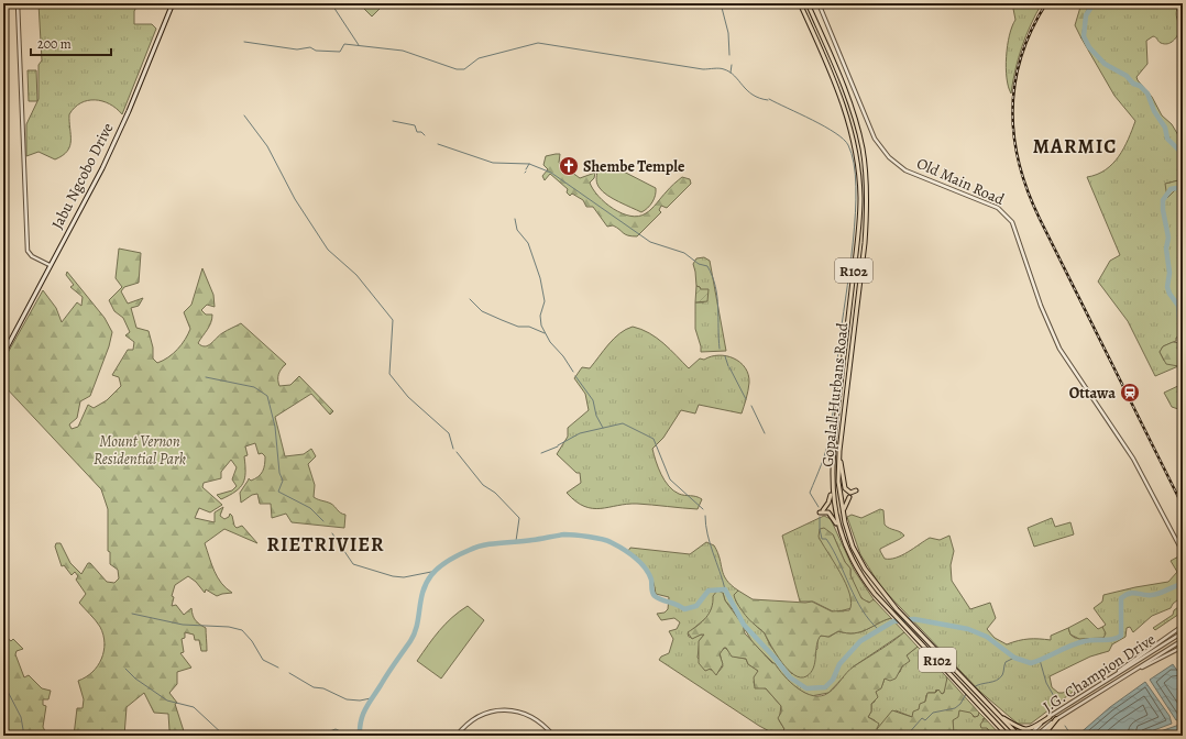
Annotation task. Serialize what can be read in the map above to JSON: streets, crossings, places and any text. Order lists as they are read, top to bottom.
{
  "streets": {
    "main road": ["Jabu Ngcobo Drive", "R102", "Gopalall Hurbans Road"],
    "street": ["Old Main Road", "J.G. Champion Drive"]
  },
  "districts": ["MARMIC", "RIETRIVIER"],
  "parks": ["Mount Vernon Residential Park"],
  "places": {
    "church": ["Shembe Temple"],
    "station": ["Ottawa"]
  },
  "scale_bar": "200 m"
}
